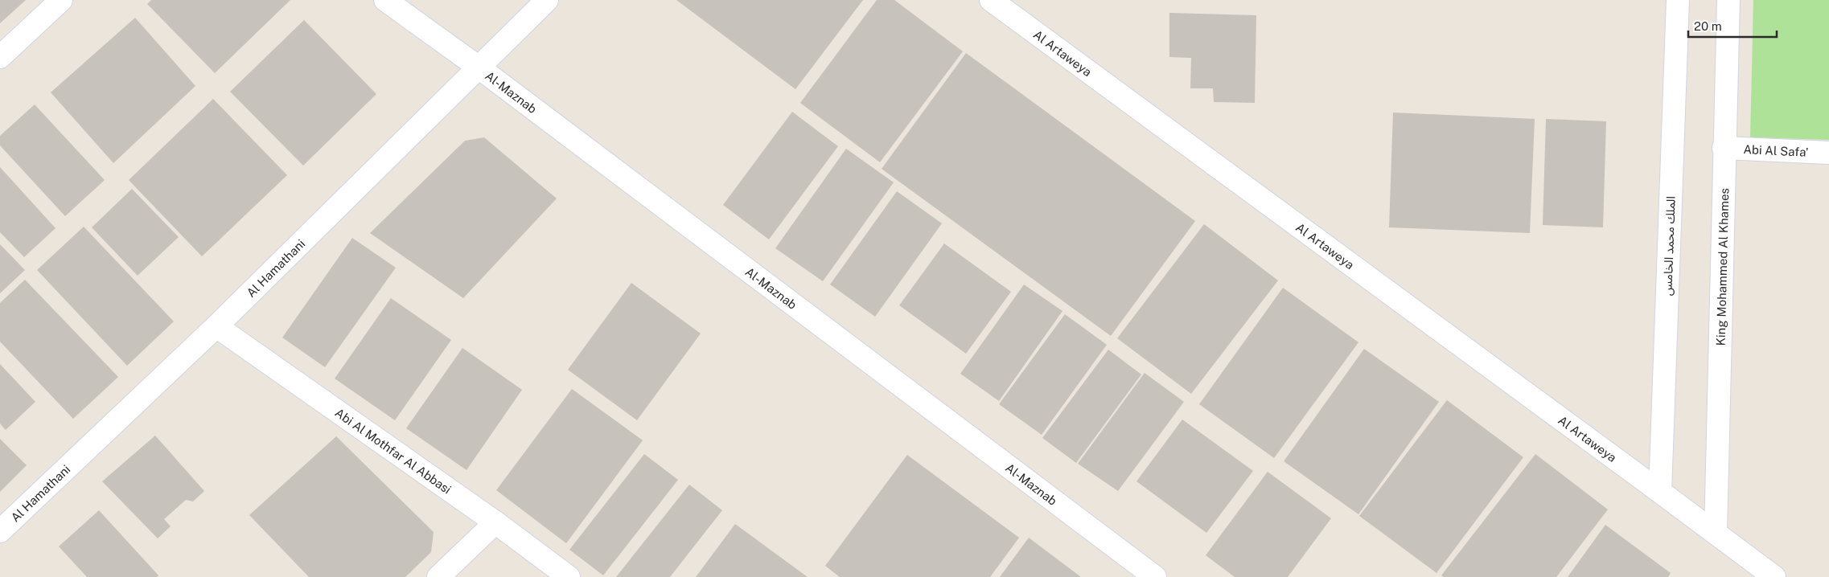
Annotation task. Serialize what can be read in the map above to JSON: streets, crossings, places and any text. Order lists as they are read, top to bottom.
{
  "streets": {
    "street": [
      "Al Artaweya",
      "Al-Maznab",
      "Abi Al Safa'",
      "الملك محمد الخامس",
      "King Mohammed Al Khames",
      "Al Hamathani",
      "Abi Al Mothfar Al Abbasi"
    ]
  },
  "crossings": [
    ["Al Artaweya", "الملك محمد الخامس"],
    ["Al Artaweya", "King Mohammed Al Khames"],
    ["Al-Maznab", "Al Hamathani"],
    ["Abi Al Safa'", "King Mohammed Al Khames"],
    ["Al Hamathani", "Abi Al Mothfar Al Abbasi"]
  ],
  "scale_bar": "20 m"
}
